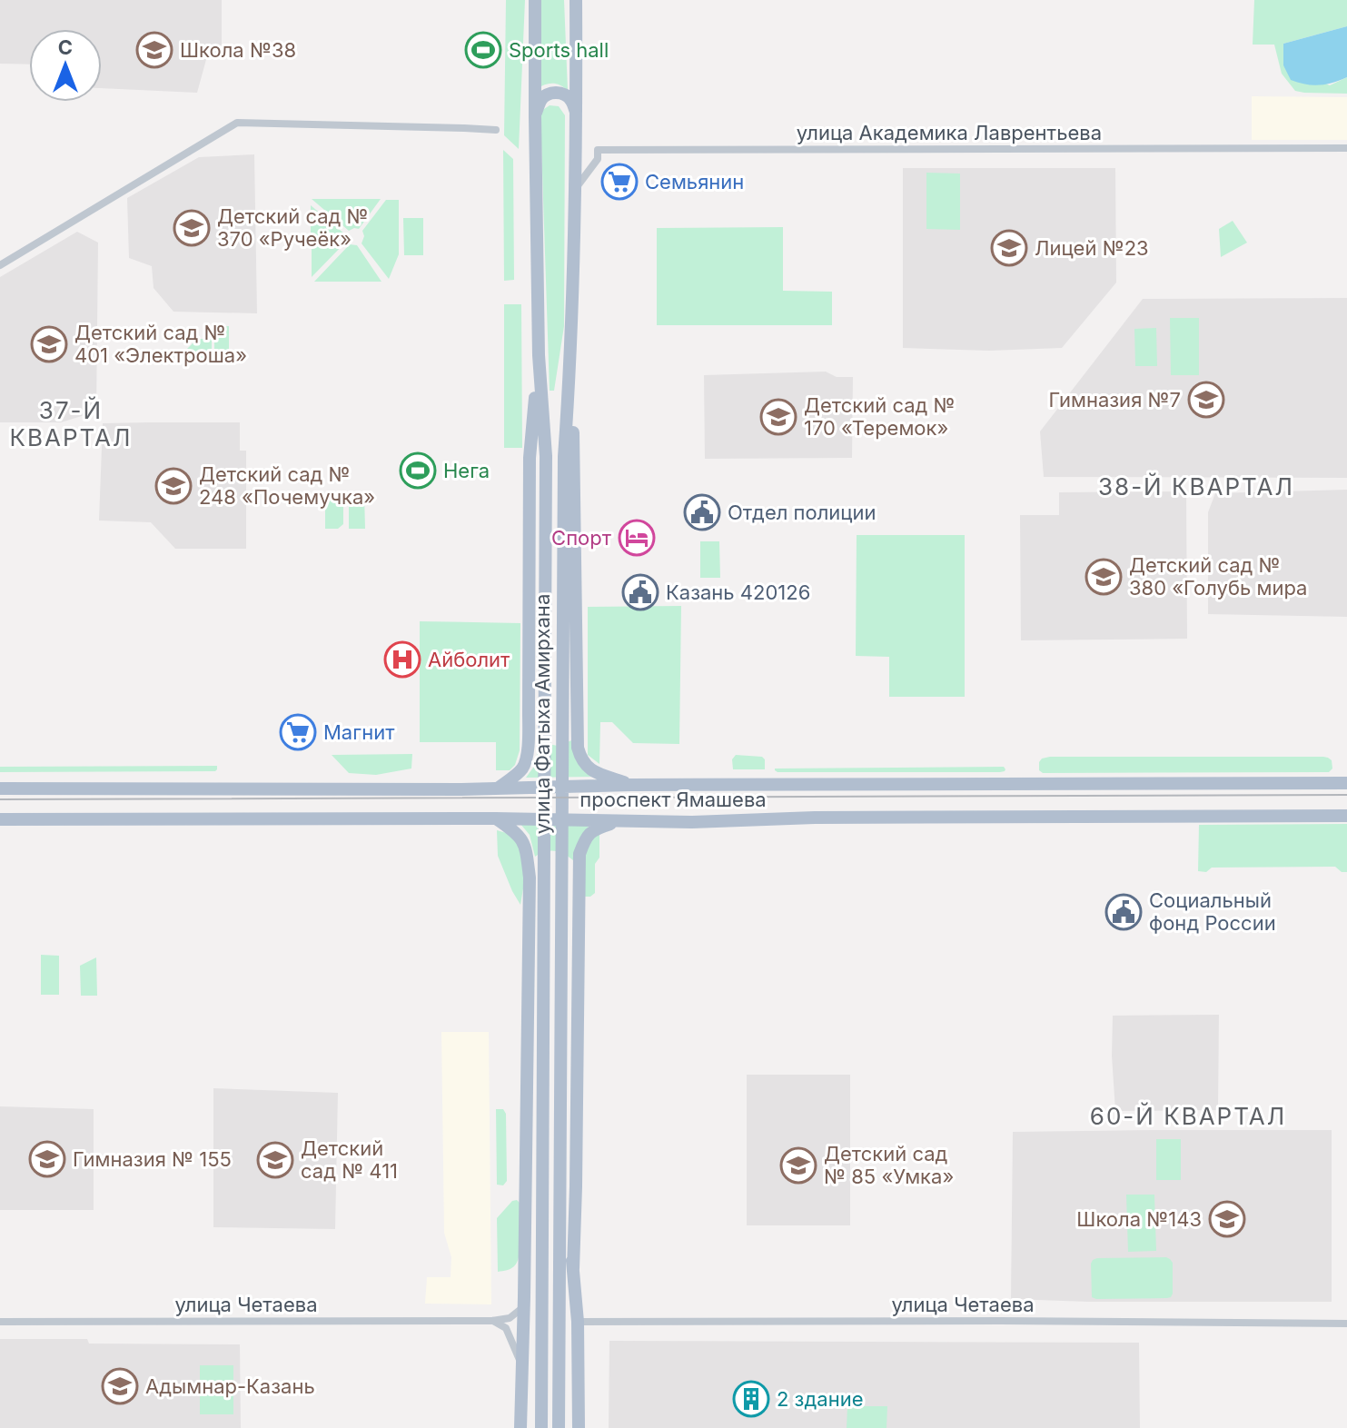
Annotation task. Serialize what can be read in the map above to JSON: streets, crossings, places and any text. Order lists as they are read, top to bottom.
{
  "streets": {
    "main road": ["улица Фатыха Амирхана", "проспект Ямашева"],
    "street": ["улица Академика Лаврентьева", "улица Четаева"]
  },
  "crossings": [
    ["улица Академика Лаврентьева", "улица Фатыха Амирхана"]
  ],
  "districts": ["37-Й КВАРТАЛ", "38-Й КВАРТАЛ", "60-Й КВАРТАЛ"],
  "places": {
    "school or university": [
      "Школа №38",
      "Детский сад № 370 «Ручеёк»",
      "Лицей №23",
      "Детский сад № 401 «Электроша»",
      "Гимназия №7",
      "Детский сад № 170 «Теремок»",
      "Детский сад № 248 «Почемучка»",
      "Детский сад № 380 «Голубь мира",
      "Гимназия № 155",
      "Детский сад № 411",
      "Детский сад № 85 «Умка»",
      "Школа №143",
      "Адымнар-Казань"
    ],
    "sports": ["Sports hall", "Нега"],
    "supermarket": ["Семьянин", "Магнит"],
    "public building": ["Отдел полиции", "Казань 420126", "Социальный фонд России"],
    "hotel": ["Спорт"],
    "hospital": ["Айболит"],
    "building": ["2 здание"]
  },
  "north": "top"
}
